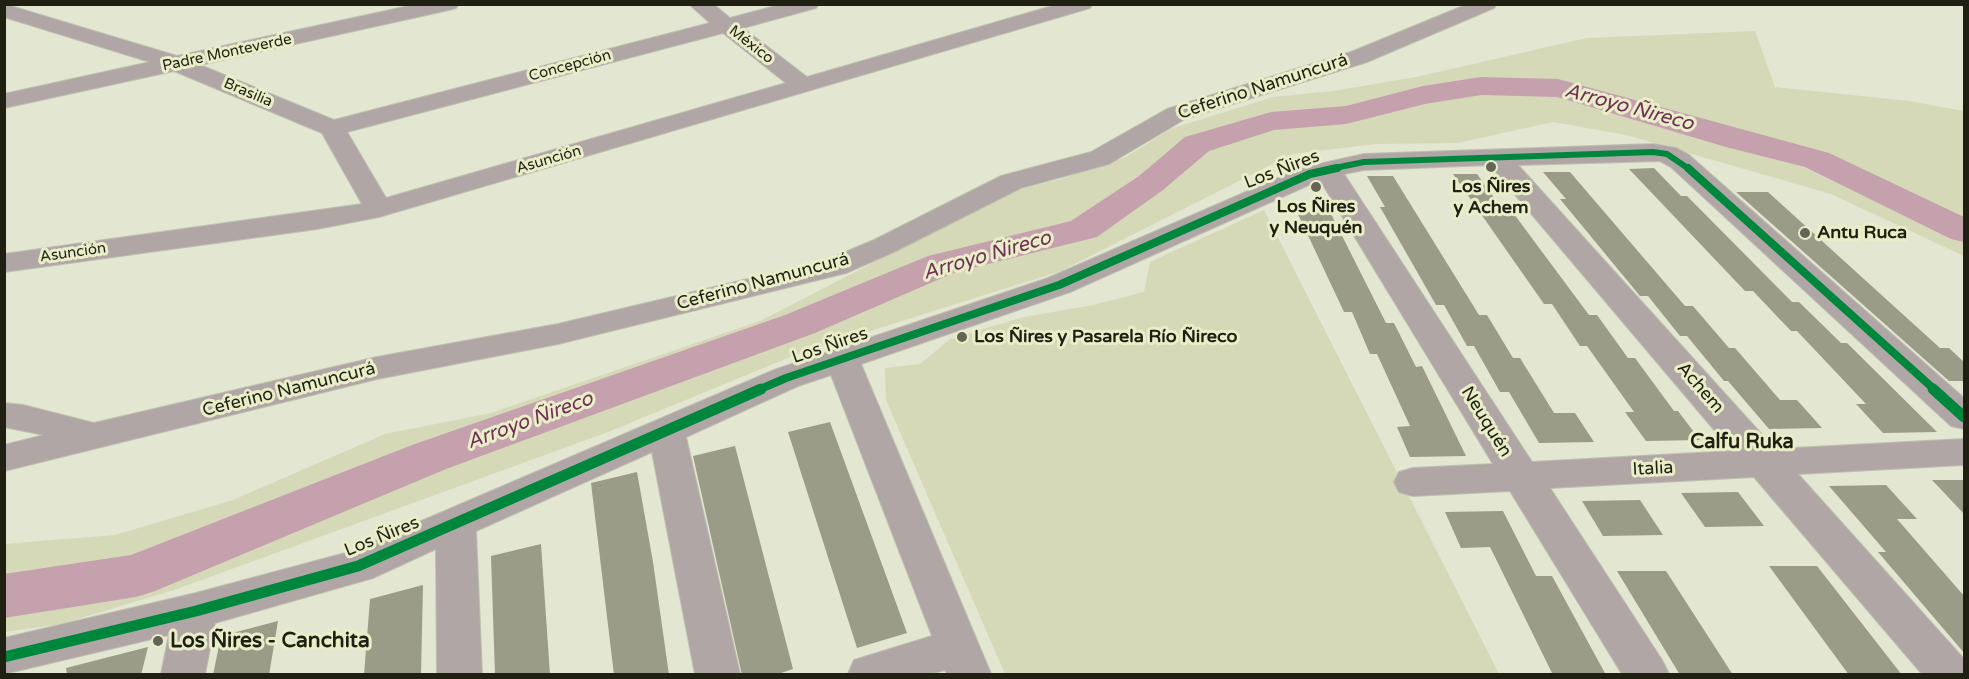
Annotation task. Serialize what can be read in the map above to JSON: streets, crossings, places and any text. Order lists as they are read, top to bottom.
{
  "streets": {
    "street": [
      "México",
      "Padre Monteverde",
      "Concepción",
      "Ceferino Namuncurá",
      "Brasilia",
      "Asunción",
      "Los Ñires",
      "Achem",
      "Neuquén",
      "Italia"
    ]
  },
  "crossings": [
    ["México", "Concepción"],
    ["México", "Asunción"],
    ["Padre Monteverde", "Brasilia"],
    ["Concepción", "Brasilia"],
    ["Los Ñires", "Achem"],
    ["Los Ñires", "Neuquén"],
    ["Achem", "Italia"],
    ["Neuquén", "Italia"]
  ],
  "districts": ["Calfu Ruka"],
  "water": ["Arroyo Ñireco"],
  "places": [
    "Los Ñires y Achem",
    "Los Ñires y Neuquén",
    "Antu Ruca",
    "Los Ñires y Pasarela Río Ñireco",
    "Los Ñires - Canchita"
  ]
}
